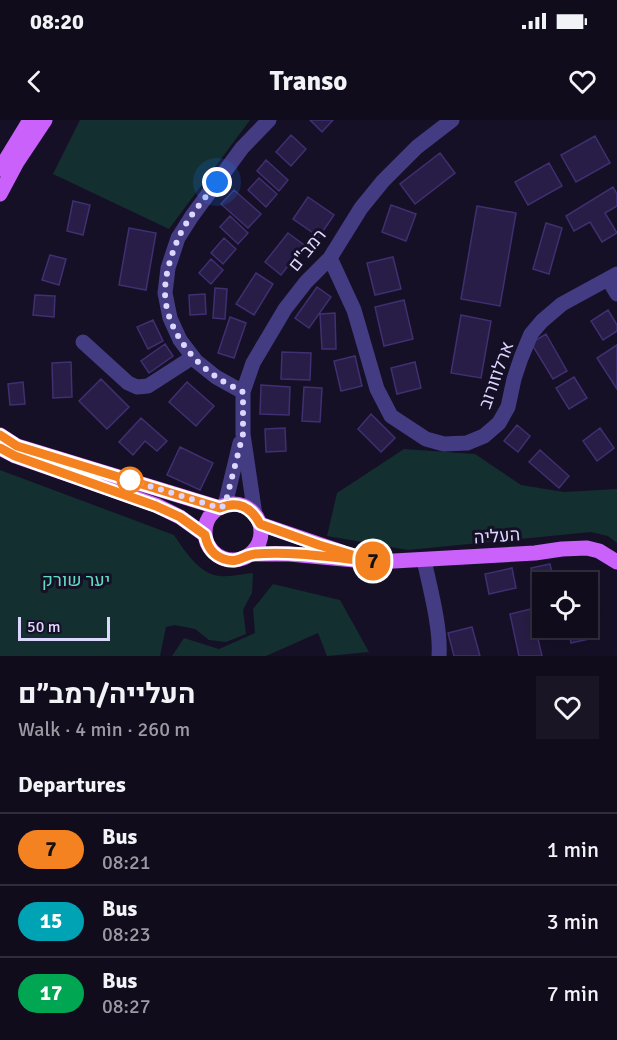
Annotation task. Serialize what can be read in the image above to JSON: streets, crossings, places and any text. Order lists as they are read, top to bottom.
{
  "streets": {
    "main road": ["העליה"],
    "street": ["רמב\"ם", "ארלוזורוב"]
  },
  "crossings": [
    ["רמב\"ם", "ארלוזורוב"],
    ["רמב\"ם", "העליה"]
  ],
  "parks": ["יער שורק"],
  "lines": ["bus line 7"],
  "scale_bar": "50 m",
  "page": {
    "status": "08:20",
    "header": "Transo",
    "on_map": "7",
    "scale": "50 m",
    "heading": [
      ["העלייה/רמב״ם", "Walk · 4 min · 260 m"],
      "Departures"
    ],
    "list": [
      {
        "mark": "7",
        "name": "Bus",
        "note": "08:21",
        "value": "1 min"
      },
      {
        "mark": "15",
        "name": "Bus",
        "note": "08:23",
        "value": "3 min"
      },
      {
        "mark": "17",
        "name": "Bus",
        "note": "08:27",
        "value": "7 min"
      }
    ]
  }
}
